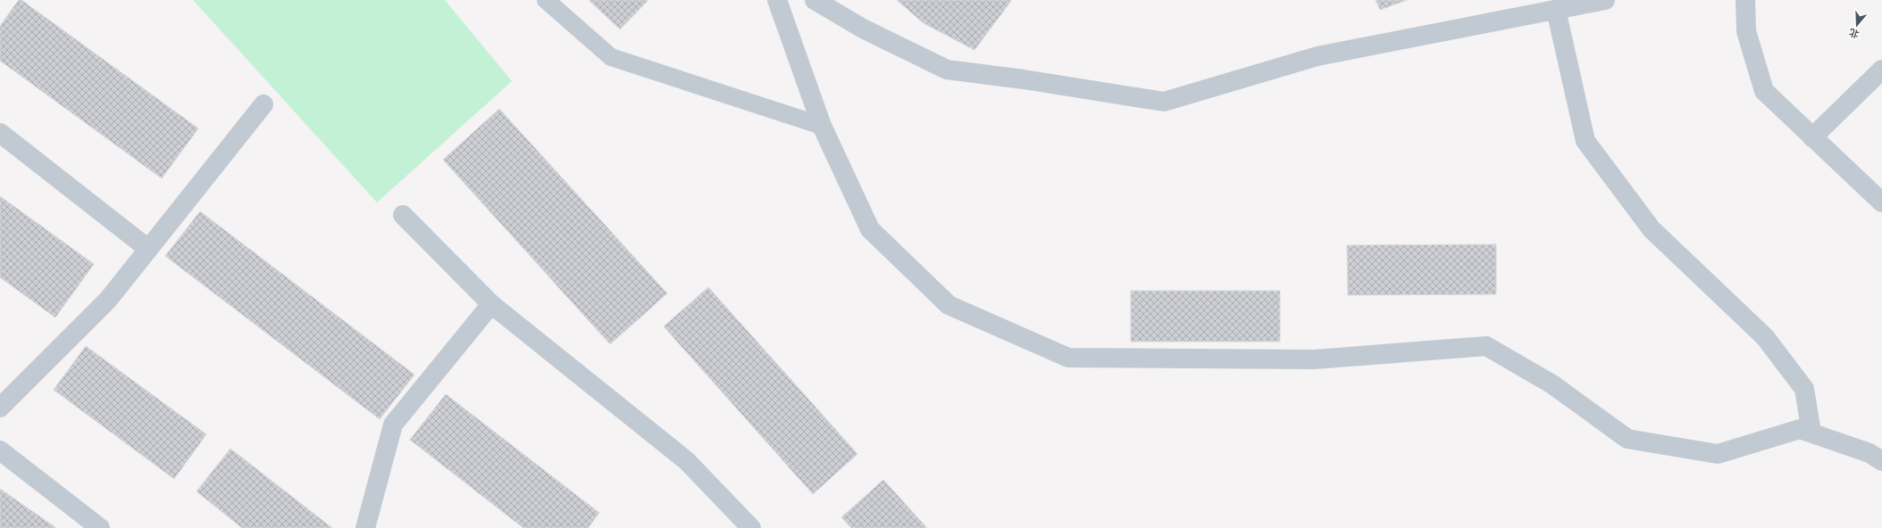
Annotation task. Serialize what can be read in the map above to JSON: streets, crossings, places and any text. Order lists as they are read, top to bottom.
{
  "north": "bottom"
}
